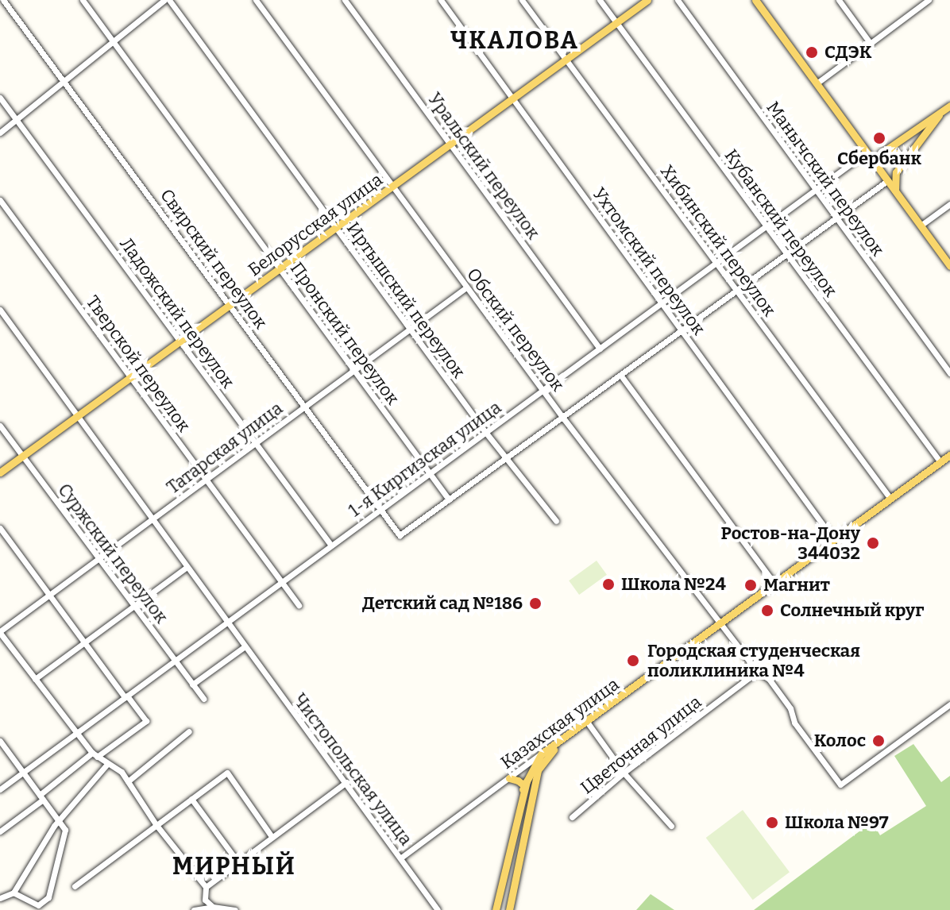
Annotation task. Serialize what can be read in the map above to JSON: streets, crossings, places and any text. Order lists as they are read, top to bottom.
{
  "streets": {
    "main road": ["Белорусская улица", "Казахская улица"],
    "street": [
      "Уральский переулок",
      "Манычский переулок",
      "Кубанский переулок",
      "Хибинский переулок",
      "Свирский переулок",
      "Ухтомский переулок",
      "Иртышский переулок",
      "Ладожский переулок",
      "Обский переулок",
      "Пронский переулок",
      "Тверской переулок",
      "Татарская улица",
      "1-я Киргизская улица",
      "Суржский переулок",
      "Цветочная улица",
      "Чистопольская улица"
    ]
  },
  "crossings": [
    ["Уральский переулок", "Белорусская улица"],
    ["Уральский переулок", "1-я Киргизская улица"],
    ["Манычский переулок", "1-я Киргизская улица"],
    ["Кубанский переулок", "Белорусская улица"],
    ["Кубанский переулок", "1-я Киргизская улица"],
    ["Кубанский переулок", "Казахская улица"],
    ["Белорусская улица", "Хибинский переулок"],
    ["Белорусская улица", "Свирский переулок"],
    ["Белорусская улица", "Ухтомский переулок"],
    ["Белорусская улица", "Иртышский переулок"],
    ["Белорусская улица", "Ладожский переулок"],
    ["Белорусская улица", "Обский переулок"],
    ["Белорусская улица", "Пронский переулок"],
    ["Белорусская улица", "Тверской переулок"],
    ["Белорусская улица", "Суржский переулок"],
    ["Белорусская улица", "Чистопольская улица"],
    ["Хибинский переулок", "1-я Киргизская улица"],
    ["Хибинский переулок", "Казахская улица"],
    ["Свирский переулок", "Пронский переулок"],
    ["Свирский переулок", "Татарская улица"],
    ["Свирский переулок", "1-я Киргизская улица"],
    ["Ухтомский переулок", "1-я Киргизская улица"],
    ["Ухтомский переулок", "Казахская улица"],
    ["Иртышский переулок", "Татарская улица"],
    ["Иртышский переулок", "1-я Киргизская улица"],
    ["Ладожский переулок", "Татарская улица"],
    ["Ладожский переулок", "1-я Киргизская улица"],
    ["Обский переулок", "Татарская улица"],
    ["Обский переулок", "1-я Киргизская улица"],
    ["Обский переулок", "Казахская улица"],
    ["Обский переулок", "Цветочная улица"],
    ["Пронский переулок", "Татарская улица"],
    ["Пронский переулок", "1-я Киргизская улица"],
    ["Тверской переулок", "Татарская улица"],
    ["Тверской переулок", "1-я Киргизская улица"],
    ["Татарская улица", "Суржский переулок"],
    ["Татарская улица", "Чистопольская улица"],
    ["1-я Киргизская улица", "Суржский переулок"],
    ["1-я Киргизская улица", "Чистопольская улица"],
    ["Казахская улица", "Чистопольская улица"]
  ],
  "districts": ["ЧКАЛОВА", "МИРНЫЙ"],
  "places": [
    "СДЭК",
    "Сбербанк",
    "Ростов-на-Дону 344032",
    "Школа №24",
    "Магнит",
    "Детский сад №186",
    "Солнечный круг",
    "Городская студенческая поликлиника №4",
    "Колос",
    "Школа №97"
  ]
}
